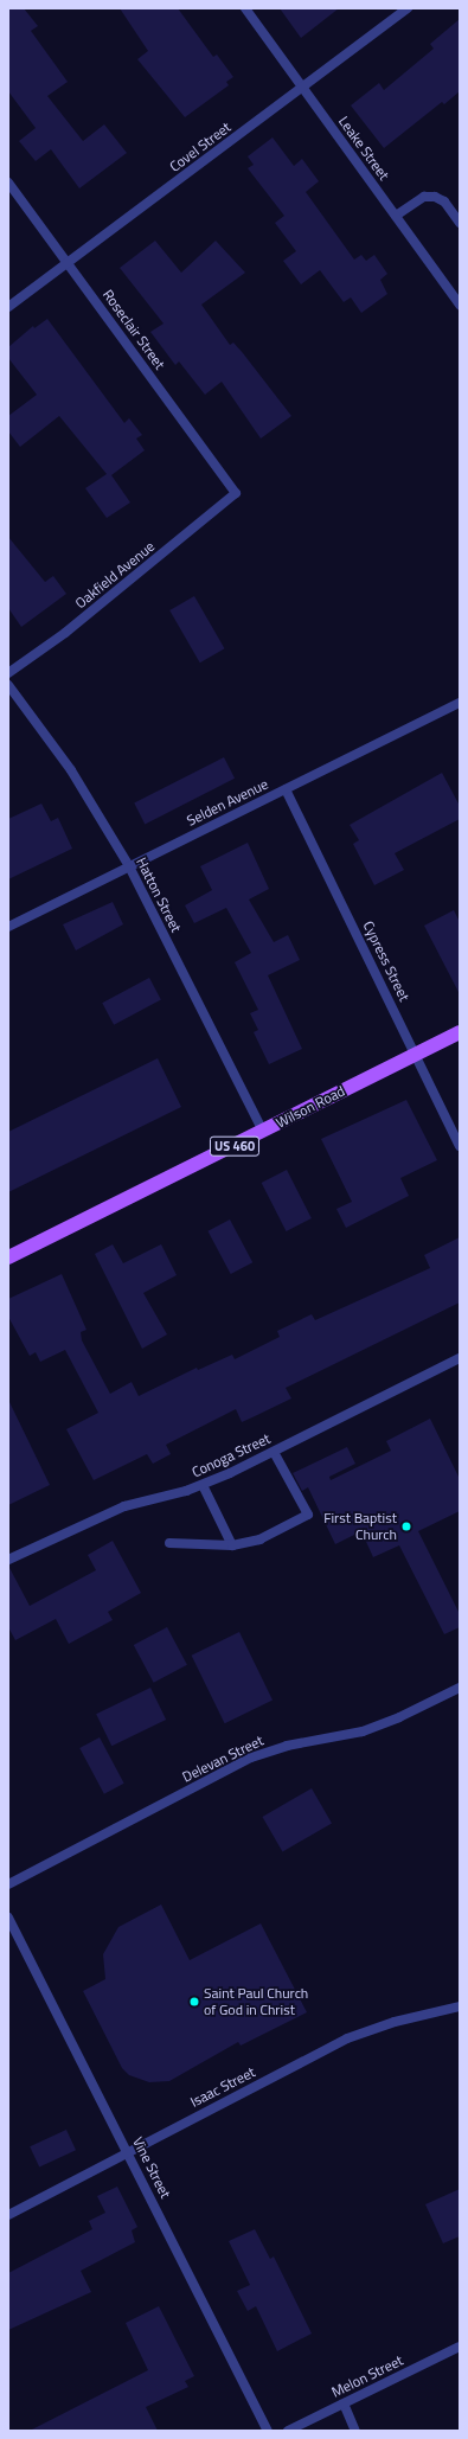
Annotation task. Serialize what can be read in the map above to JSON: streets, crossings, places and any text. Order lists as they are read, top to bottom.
{
  "streets": {
    "main road": ["Wilson Road", "US 460"],
    "street": [
      "Covel Street",
      "Leake Street",
      "Roseclair Street",
      "Oakfield Avenue",
      "Selden Avenue",
      "Hatton Street",
      "Cypress Street",
      "Conoga Street",
      "Delevan Street",
      "Isaac Street",
      "Vine Street",
      "Melon Street"
    ]
  },
  "crossings": [
    ["Covel Street", "Leake Street"],
    ["Covel Street", "Roseclair Street"],
    ["Roseclair Street", "Oakfield Avenue"],
    ["Selden Avenue", "Hatton Street"],
    ["Selden Avenue", "Cypress Street"],
    ["Hatton Street", "Wilson Road"],
    ["Cypress Street", "Wilson Road"],
    ["Isaac Street", "Vine Street"]
  ],
  "places": ["First Baptist Church", "Saint Paul Church of God in Christ"]
}
